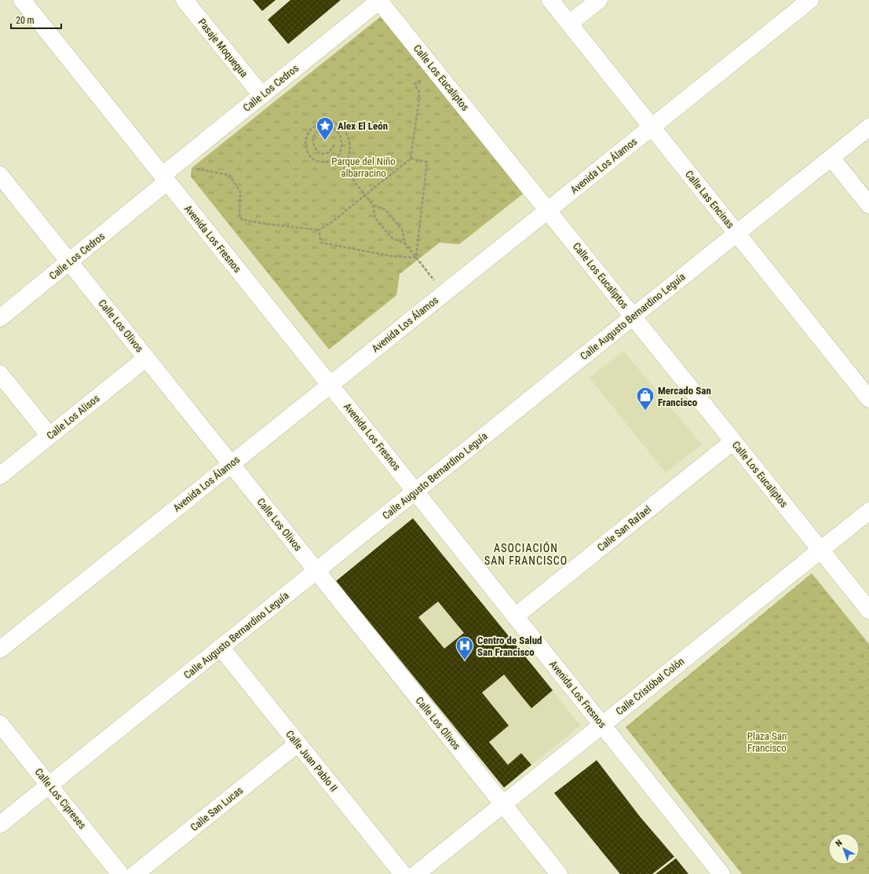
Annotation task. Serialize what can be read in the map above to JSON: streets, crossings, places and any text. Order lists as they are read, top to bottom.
{
  "streets": {
    "street": [
      "Pasaje Moquegua",
      "Calle Los Eucaliptos",
      "Calle Los Cedros",
      "Avenida Los Álamos",
      "Calle Las Encinas",
      "Avenida Los Fresnos",
      "Calle Augusto Bernardino Leguía",
      "Calle Los Olivos",
      "Calle Los Alisos",
      "Calle San Rafael",
      "Calle Cristóbal Colón",
      "Calle Juan Pablo II",
      "Calle Los Cipreses",
      "Calle San Lucas"
    ]
  },
  "crossings": [
    ["Pasaje Moquegua", "Calle Los Cedros"],
    ["Calle Los Eucaliptos", "Calle Los Cedros"],
    ["Calle Los Eucaliptos", "Avenida Los Álamos"],
    ["Calle Los Eucaliptos", "Calle Augusto Bernardino Leguía"],
    ["Calle Los Eucaliptos", "Calle San Rafael"],
    ["Calle Los Eucaliptos", "Calle Cristóbal Colón"],
    ["Calle Los Cedros", "Avenida Los Fresnos"],
    ["Calle Los Cedros", "Calle Los Olivos"],
    ["Avenida Los Álamos", "Calle Las Encinas"],
    ["Avenida Los Álamos", "Avenida Los Fresnos"],
    ["Avenida Los Álamos", "Calle Los Olivos"],
    ["Calle Las Encinas", "Calle Augusto Bernardino Leguía"],
    ["Avenida Los Fresnos", "Calle Augusto Bernardino Leguía"],
    ["Avenida Los Fresnos", "Calle San Rafael"],
    ["Avenida Los Fresnos", "Calle Cristóbal Colón"],
    ["Calle Augusto Bernardino Leguía", "Calle Los Olivos"],
    ["Calle Augusto Bernardino Leguía", "Calle Juan Pablo II"],
    ["Calle Augusto Bernardino Leguía", "Calle Los Cipreses"],
    ["Calle Los Olivos", "Calle Los Alisos"],
    ["Calle Los Olivos", "Calle Cristóbal Colón"],
    ["Calle Juan Pablo II", "Calle San Lucas"]
  ],
  "districts": ["ASOCIACIÓN SAN FRANCISCO"],
  "parks": ["Parque del Niño albarracino", "Plaza San Francisco"],
  "places": {
    "place": ["Alex El León"],
    "shop": ["Mercado San Francisco"],
    "hospital": ["Centro de Salud San Francisco"]
  },
  "scale_bar": "20 m",
  "north": "top left"
}
